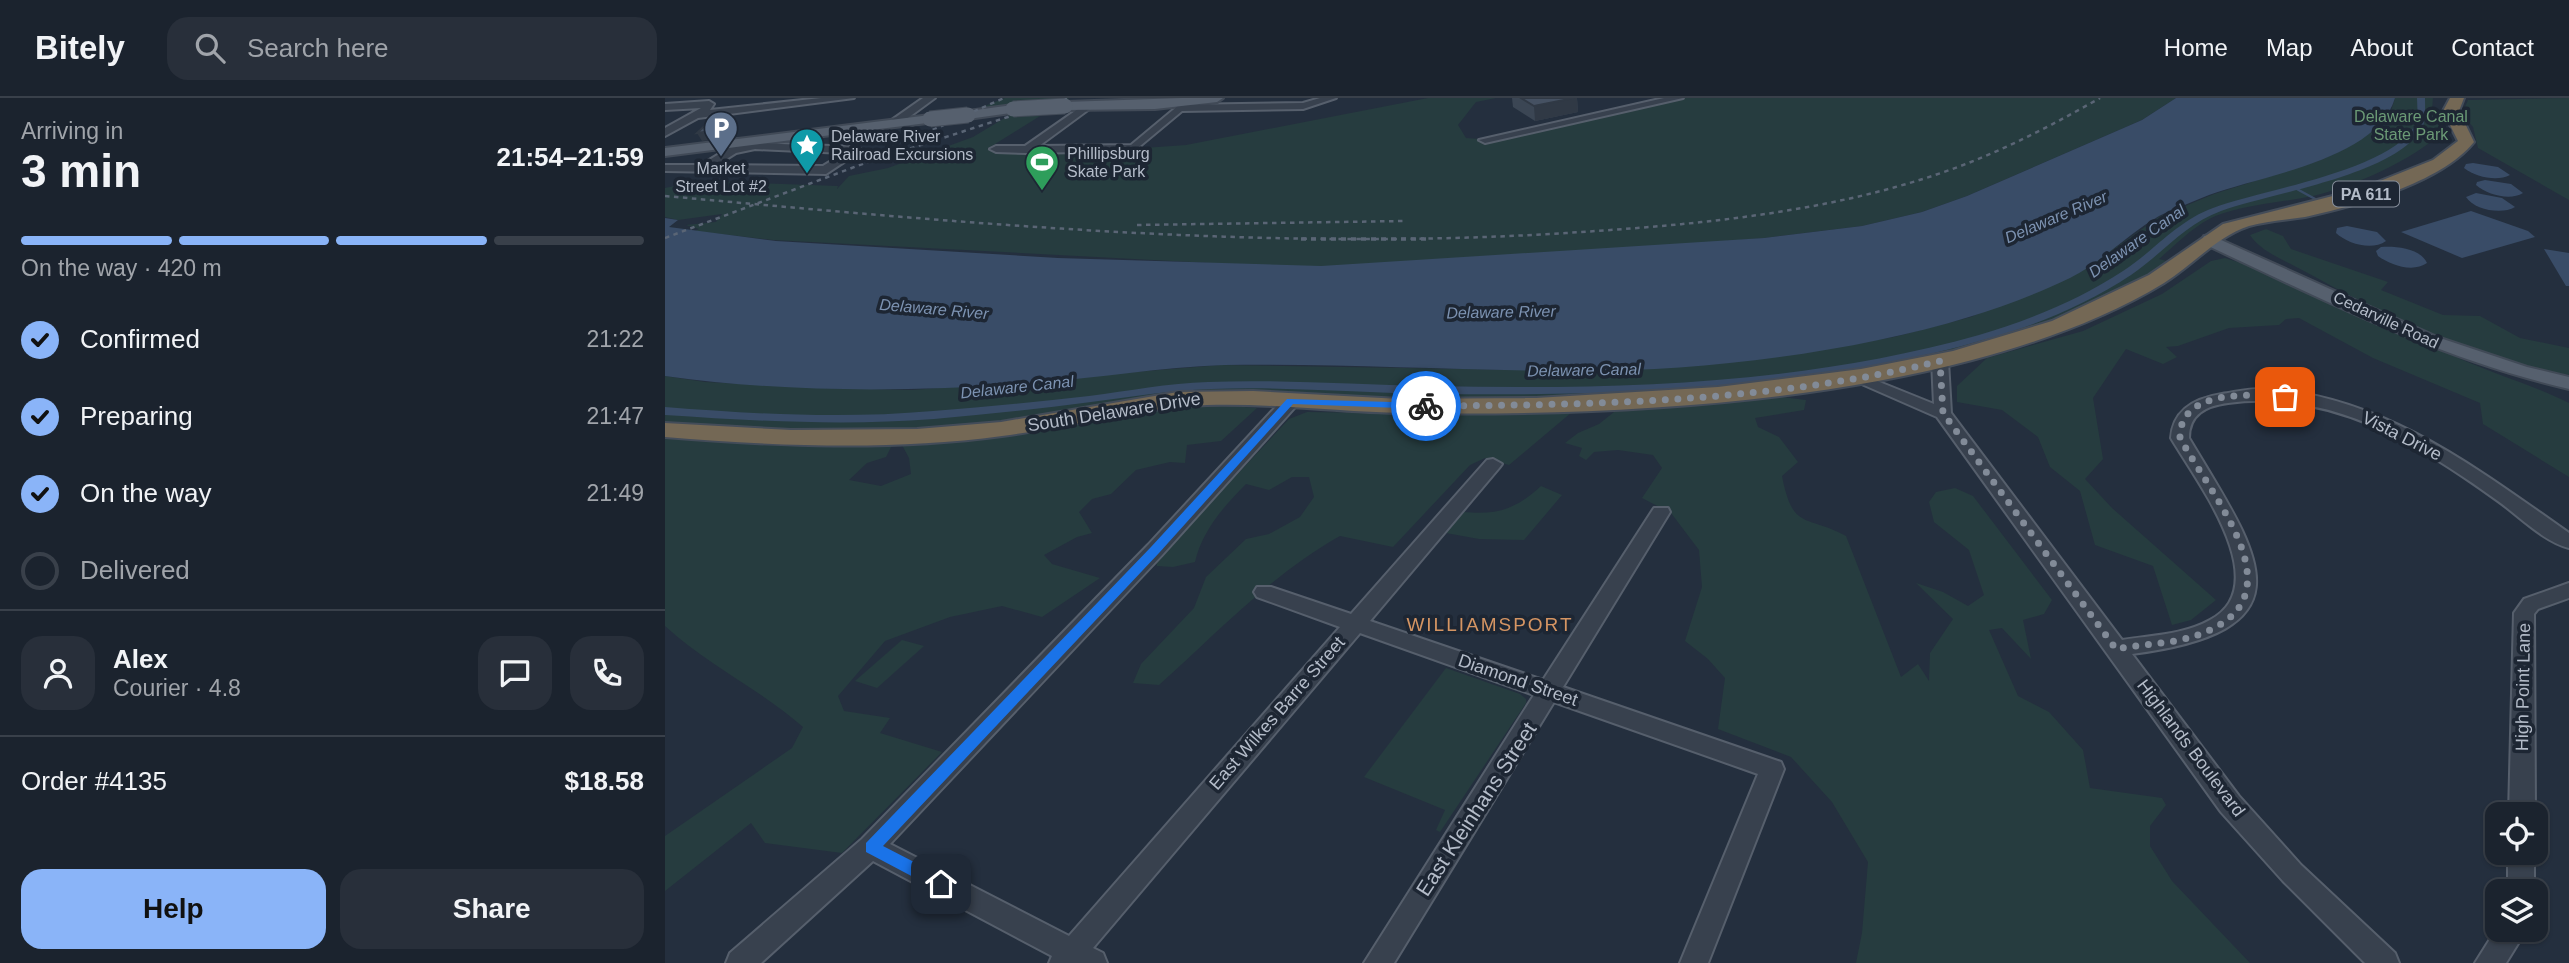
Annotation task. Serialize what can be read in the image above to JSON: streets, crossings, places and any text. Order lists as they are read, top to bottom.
{
  "streets": {
    "highway": ["PA 611", "South Delaware Drive"],
    "main road": ["Cedarville Road"],
    "street": [
      "Vista Drive",
      "Diamond Street",
      "High Point Lane",
      "East Wilkes Barre Street",
      "Highlands Boulevard",
      "East Kleinhans Street"
    ]
  },
  "crossings": [
    ["Cedarville Road", "South Delaware Drive"],
    ["Vista Drive", "Highlands Boulevard"],
    ["Diamond Street", "East Wilkes Barre Street"],
    ["Diamond Street", "East Kleinhans Street"]
  ],
  "districts": ["WILLIAMSPORT"],
  "water": ["Delaware River", "Delaware Canal"],
  "parks": ["Delaware Canal State Park"],
  "places": {
    "parking": ["Market Street Lot #2"],
    "place": ["Delaware River Railroad Excursions"],
    "sports": ["Phillipsburg Skate Park"]
  },
  "page": {
    "header": "Bitely",
    "search": "Search here",
    "nav": [
      "Home",
      "Map",
      "About",
      "Contact"
    ],
    "heading": ["3 min", "Arriving in", "21:54–21:59"],
    "panel": [
      "Alex",
      "Courier · 4.8",
      "Order #4135",
      "$18.58"
    ],
    "bar": "On the way · 420 m",
    "list": [
      ["Confirmed", "21:22"],
      ["Preparing", "21:47"],
      ["On the way", "21:49"],
      "Delivered"
    ],
    "buttons": ["Help", "Share"]
  }
}
